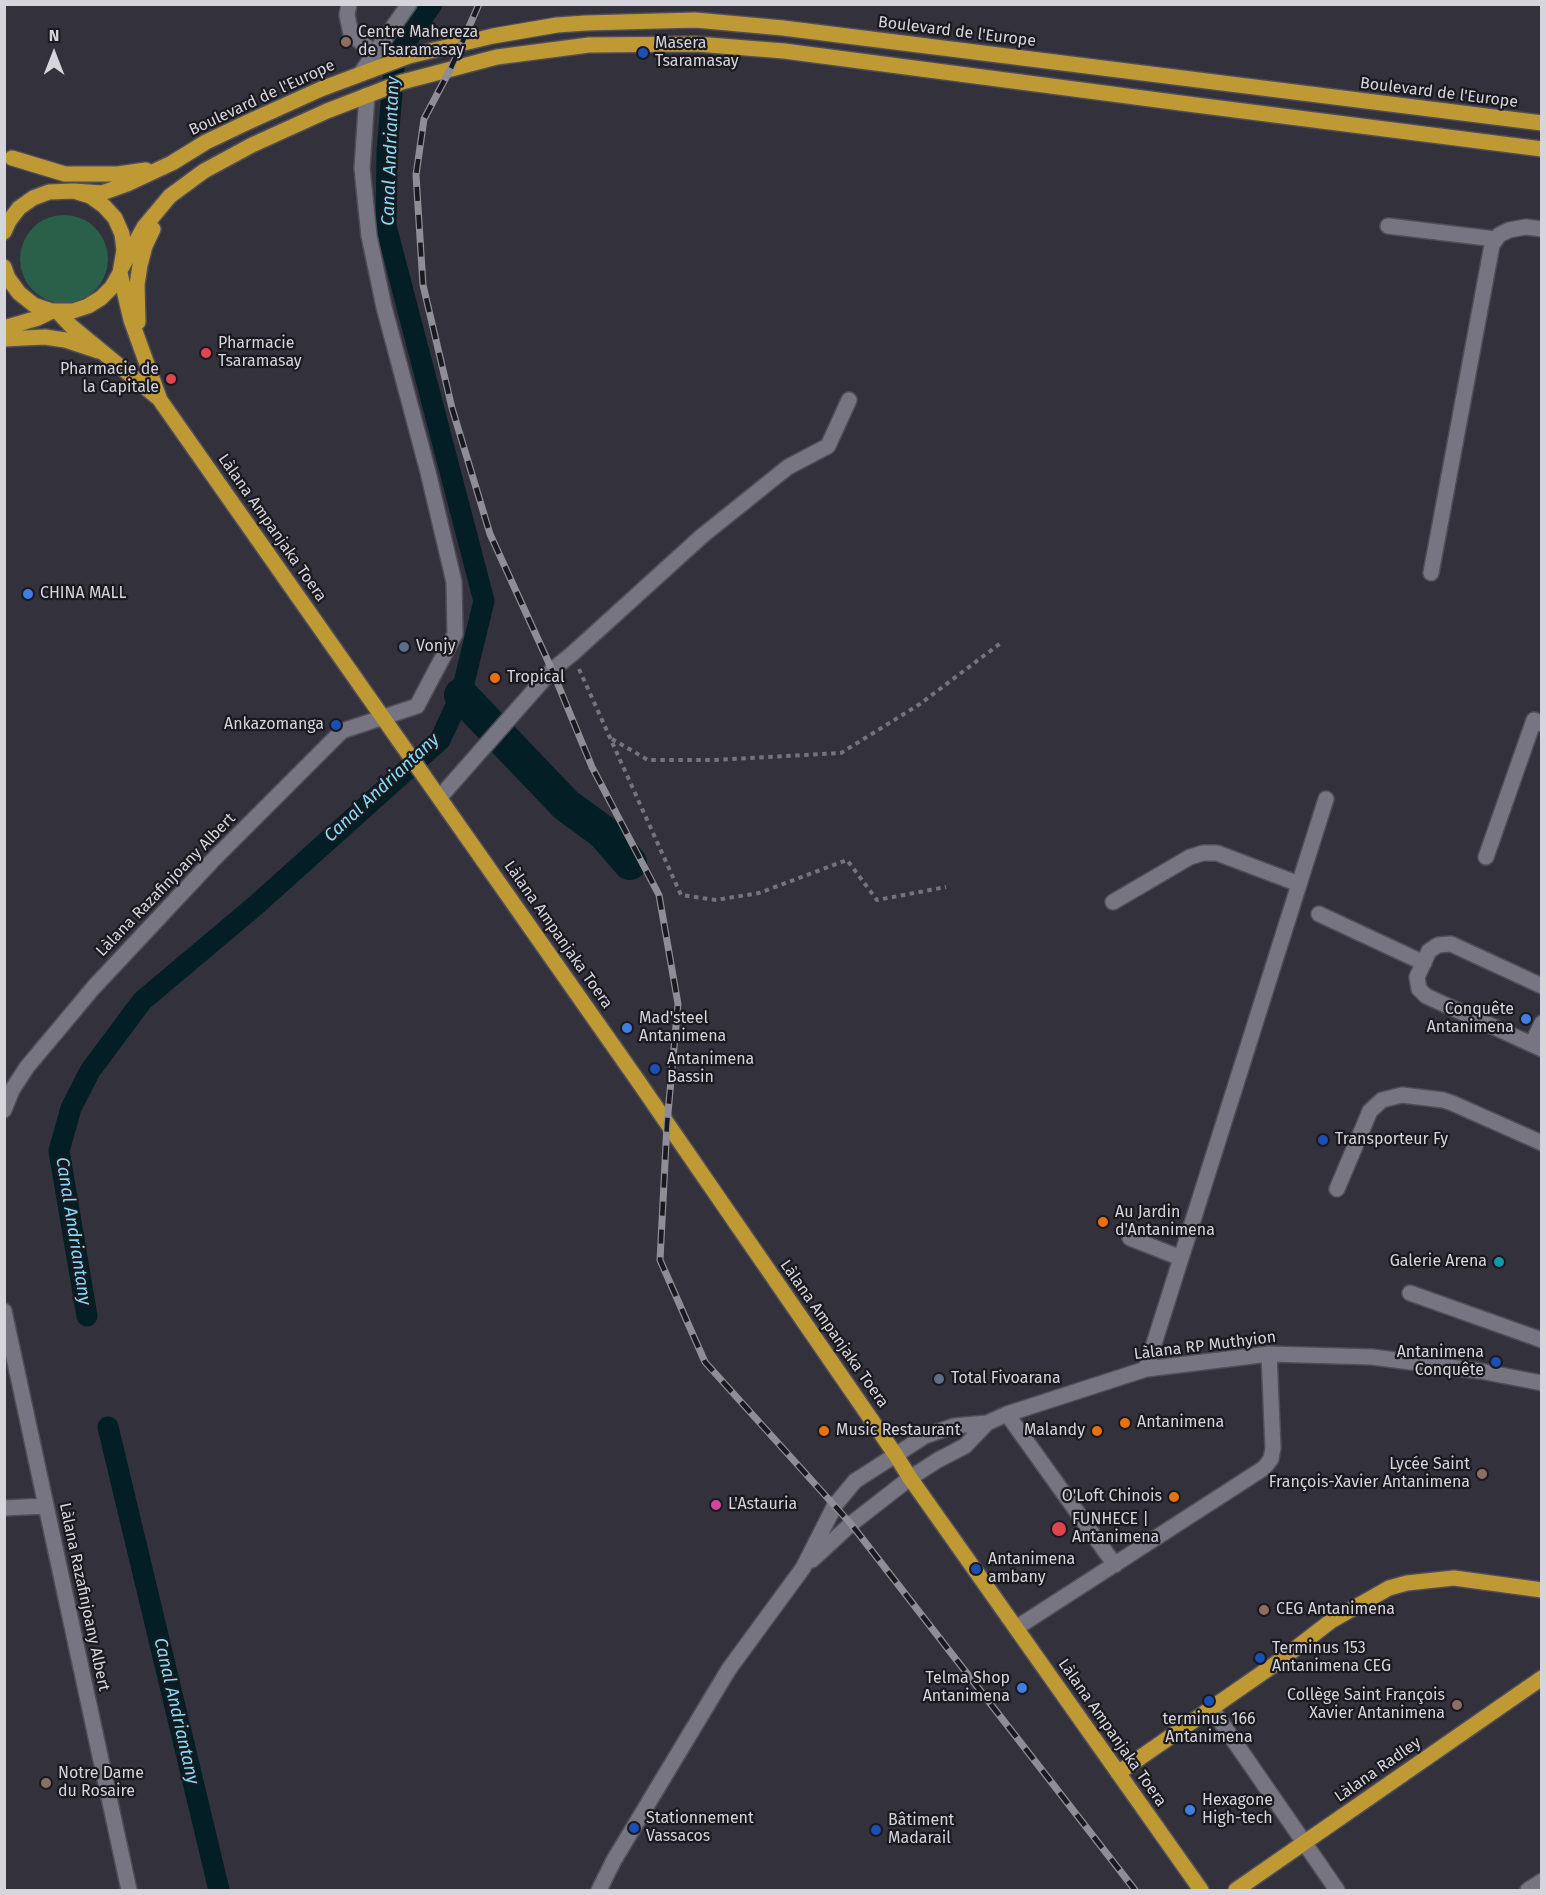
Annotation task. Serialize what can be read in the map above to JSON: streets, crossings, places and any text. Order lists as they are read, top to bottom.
{
  "streets": {
    "main road": ["Boulevard de l'Europe", "Làlana Ampanjaka Toera", "Làlana Radley"],
    "street": ["Làlana Razafinjoany Albert", "Làlana RP Muthyion"]
  },
  "crossings": [
    ["Làlana Ampanjaka Toera", "Làlana Razafinjoany Albert"],
    ["Làlana Ampanjaka Toera", "Làlana RP Muthyion"]
  ],
  "water": ["Canal Andriantany"],
  "places": [
    "Centre Mahereza de Tsaramasay",
    "Masera Tsaramasay",
    "Pharmacie Tsaramasay",
    "Pharmacie de la Capitale",
    "CHINA MALL",
    "Vonjy",
    "Tropical",
    "Ankazomanga",
    "Conquête Antanimena",
    "Mad'steel Antanimena",
    "Antanimena Bassin",
    "Transporteur Fy",
    "Au Jardin d'Antanimena",
    "Galerie Arena",
    "Antanimena Conquête",
    "Total Fivoarana",
    "Antanimena",
    "Music Restaurant",
    "Malandy",
    "Lycée Saint François-Xavier Antanimena",
    "O'Loft Chinois",
    "L'Astauria",
    "FUNHECE | Antanimena",
    "Antanimena ambany",
    "CEG Antanimena",
    "Terminus 153 Antanimena CEG",
    "Telma Shop Antanimena",
    "terminus 166 Antanimena",
    "Collège Saint François Xavier Antanimena",
    "Notre Dame du Rosaire",
    "Hexagone High-tech",
    "Stationnement Vassacos",
    "Bâtiment Madarail"
  ],
  "north": "top"
}
